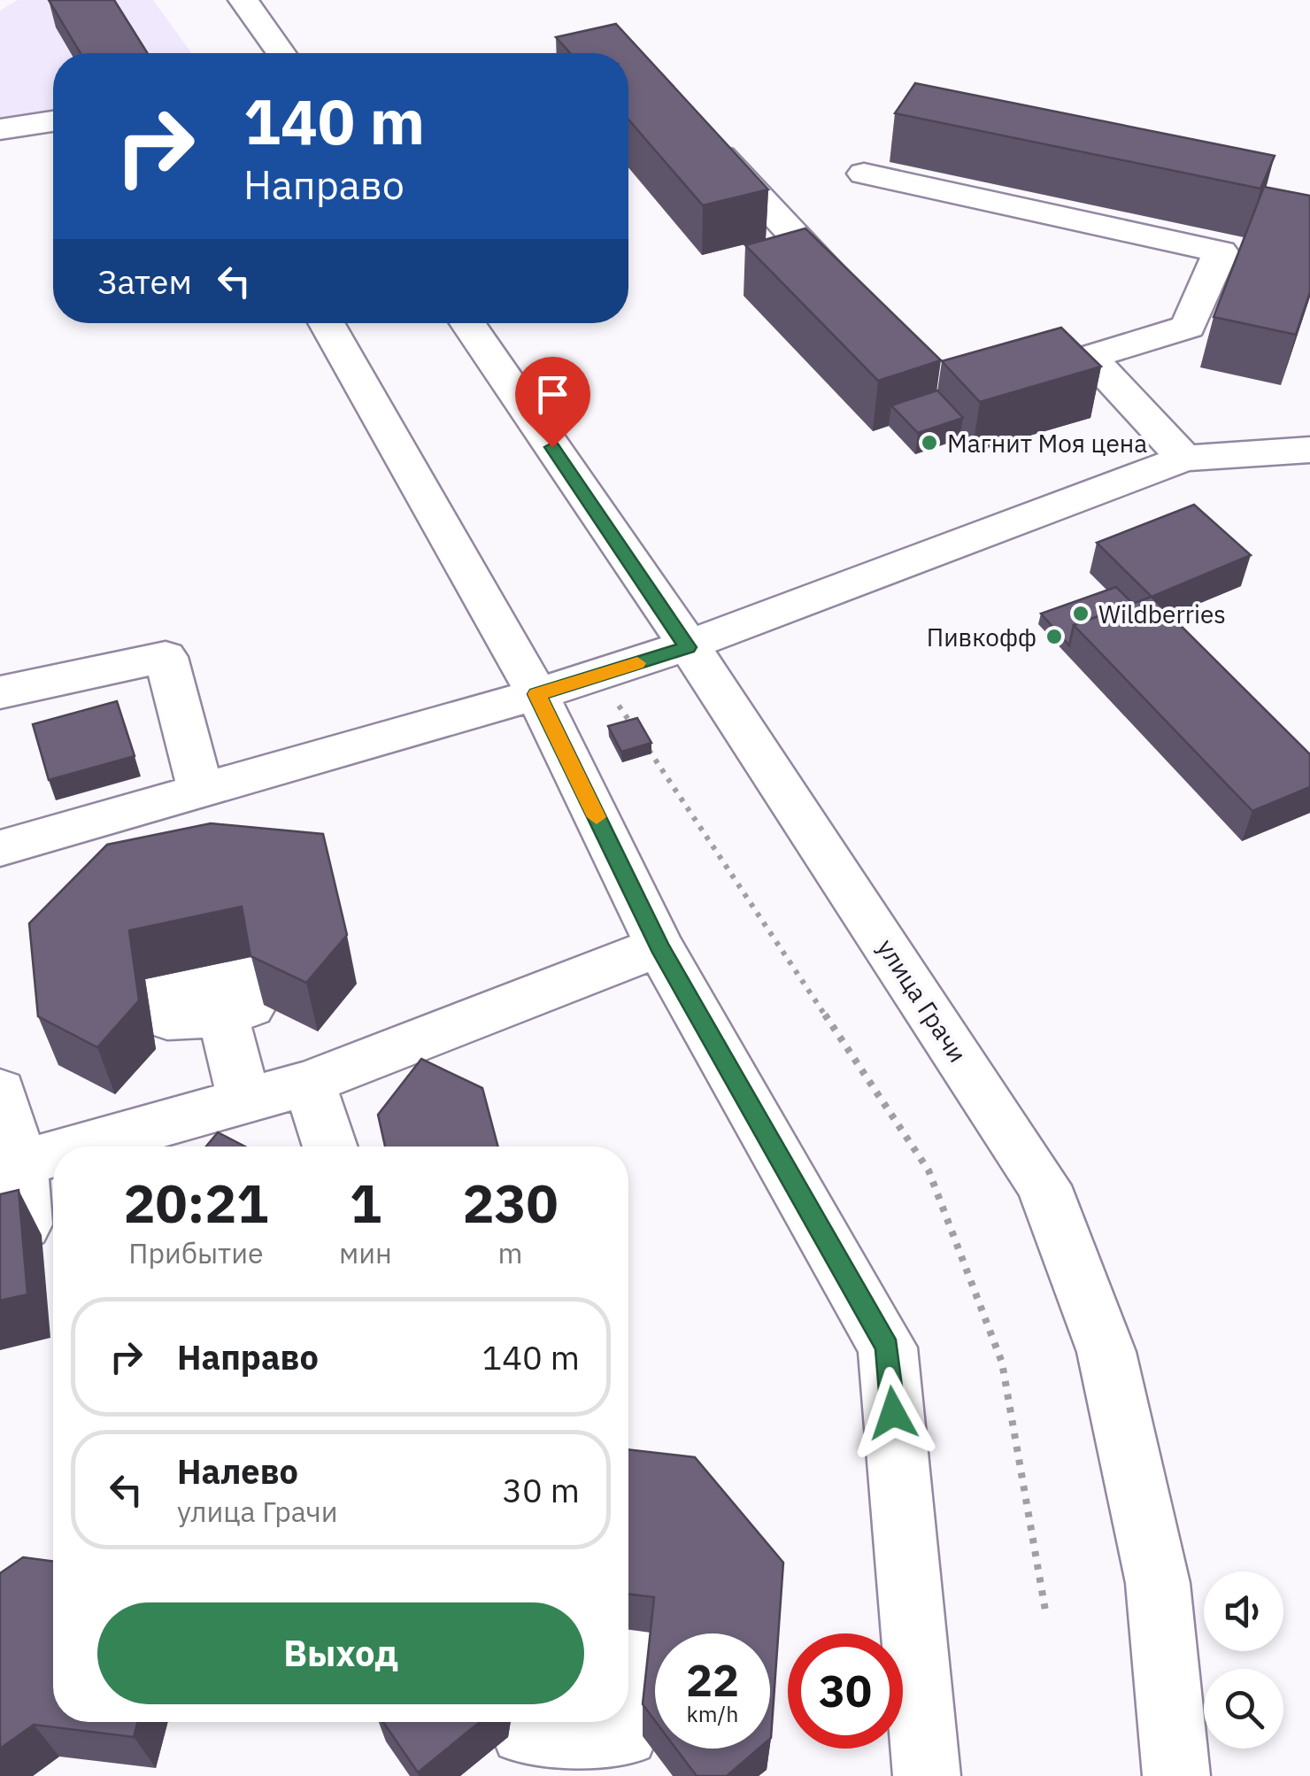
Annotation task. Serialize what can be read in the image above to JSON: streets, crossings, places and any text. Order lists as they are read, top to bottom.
{
  "streets": {
    "street": ["улица Грачи"]
  },
  "places": ["Магнит Моя цена", "Wildberries", "Пивкофф"],
  "page": {
    "turn": ["140 m", "Направо"],
    "then": "Затем",
    "eta": [
      "20:21",
      "Прибытие",
      "1",
      "мин",
      "230",
      "m"
    ],
    "list": [
      {
        "name": "Направо",
        "value": "140 m"
      },
      {
        "name": "Налево",
        "note": "улица Грачи",
        "value": "30 m"
      }
    ],
    "buttons": "Выход",
    "speed": "22 km/h",
    "limit": "30"
  }
}
